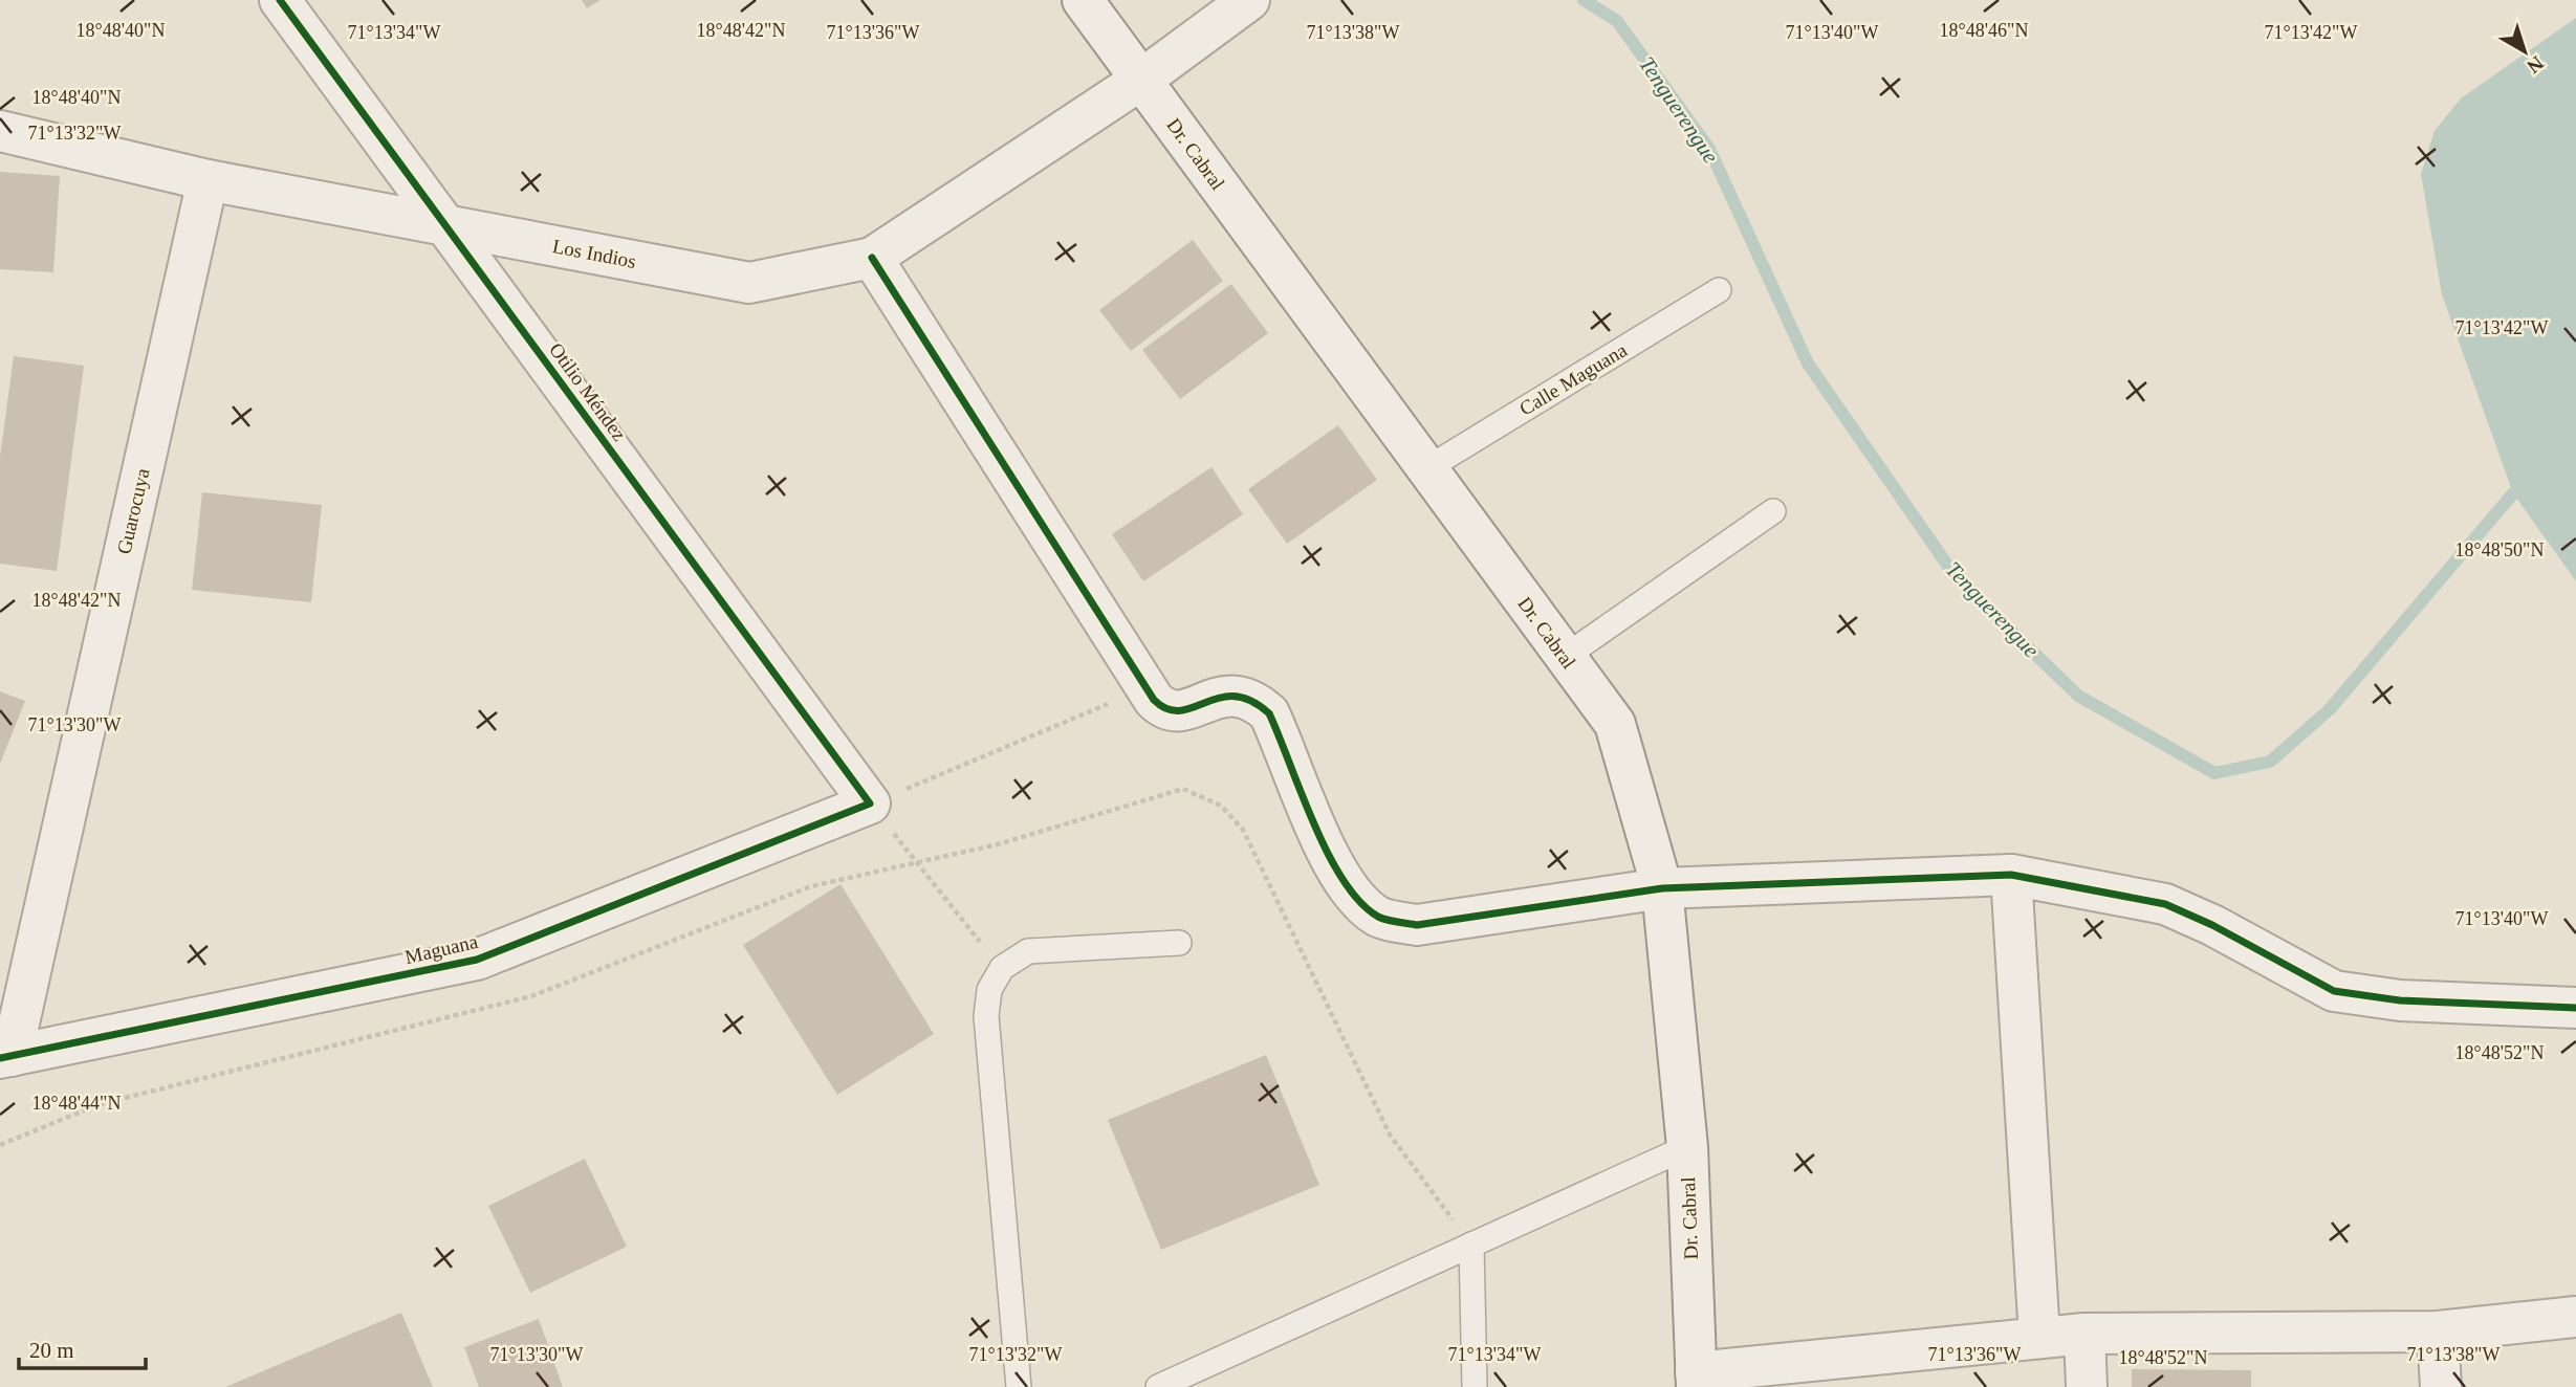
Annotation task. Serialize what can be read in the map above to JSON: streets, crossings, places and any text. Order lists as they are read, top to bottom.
{
  "streets": {
    "street": [
      "Dr. Cabral",
      "Los Indios",
      "Otilio Méndez",
      "Guarocuya",
      "Maguana"
    ],
    "lane": ["Calle Maguana"]
  },
  "crossings": [
    ["Dr. Cabral", "Los Indios"],
    ["Dr. Cabral", "Calle Maguana"],
    ["Los Indios", "Otilio Méndez"],
    ["Los Indios", "Guarocuya"],
    ["Otilio Méndez", "Maguana"],
    ["Guarocuya", "Maguana"]
  ],
  "water": ["Tenguerengue"],
  "scale_bar": "20 m",
  "north": "bottom right",
  "coordinates": [
    "18°48'40\"N",
    "18°48'42\"N",
    "18°48'46\"N",
    "71°13'38\"W",
    "71°13'40\"W",
    "71°13'42\"W",
    "71°13'34\"W",
    "71°13'36\"W",
    "71°13'32\"W",
    "18°48'50\"N",
    "71°13'30\"W",
    "18°48'52\"N",
    "18°48'44\"N"
  ]
}
